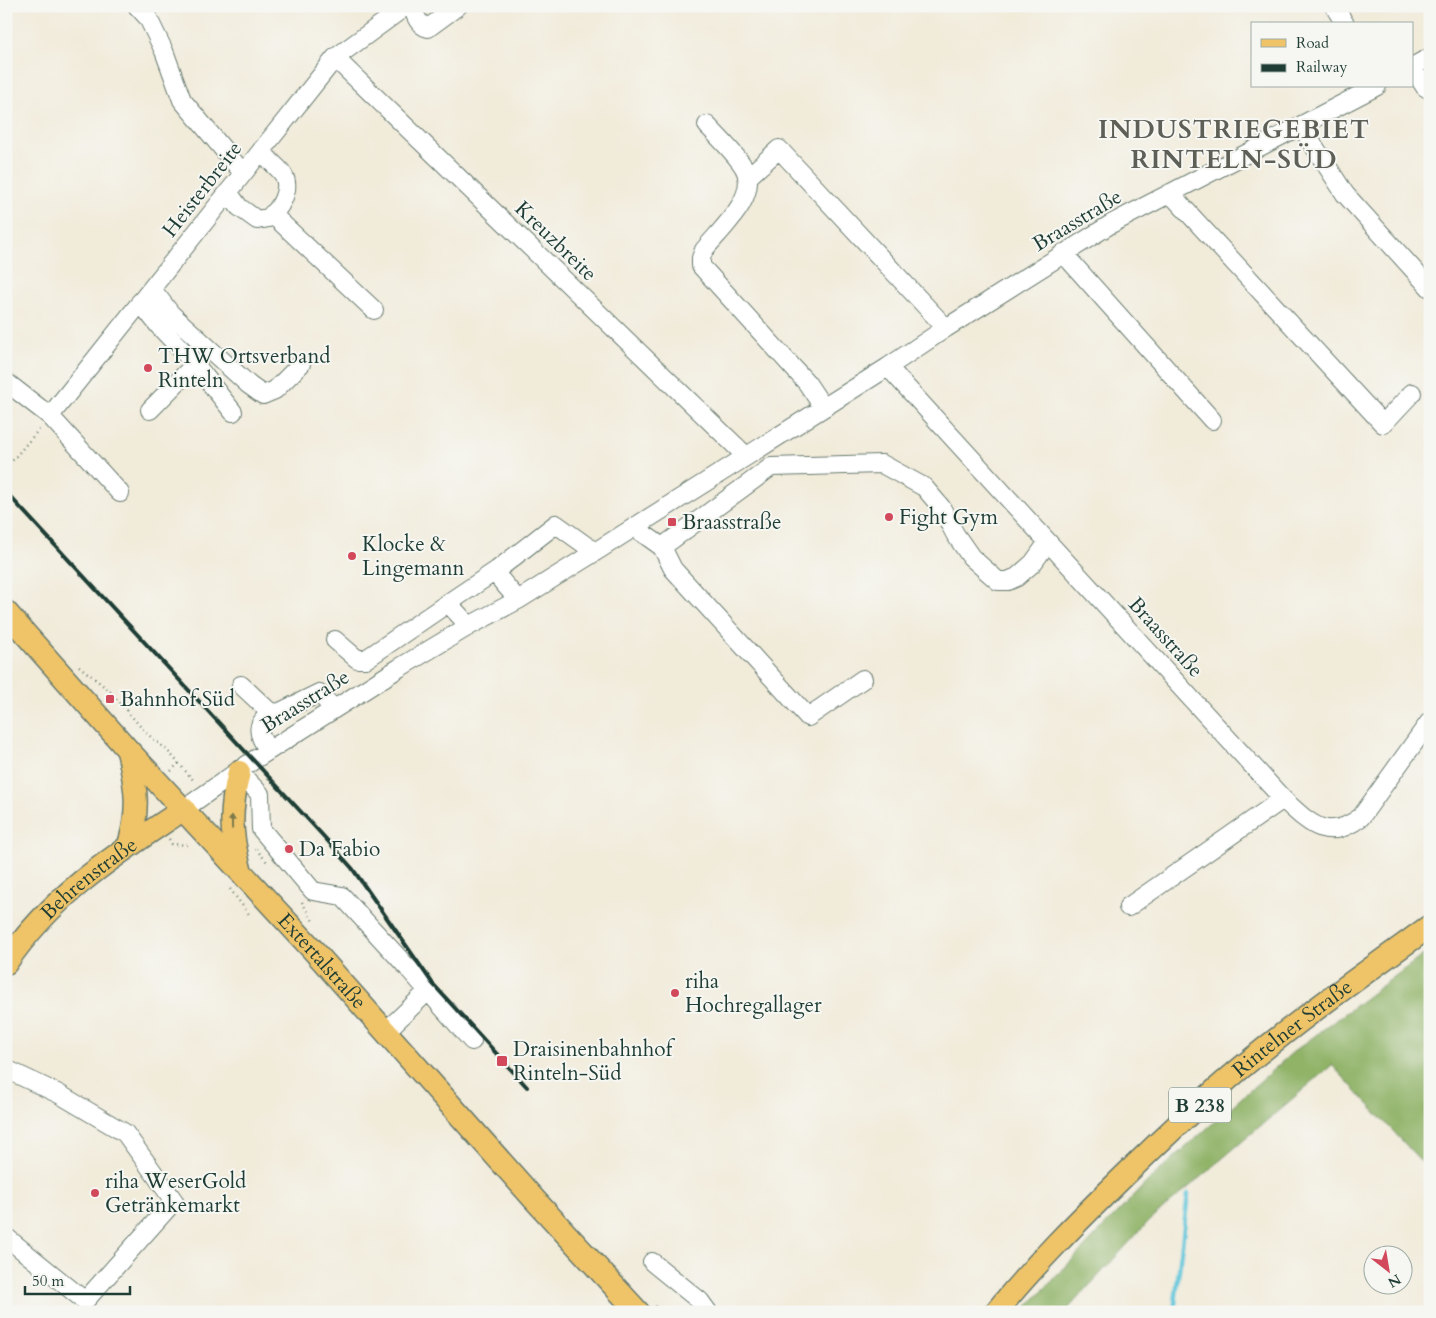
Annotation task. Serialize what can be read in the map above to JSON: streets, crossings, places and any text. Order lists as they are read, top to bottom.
{
  "streets": {
    "main road": [
      "Behrenstraße",
      "Extertalstraße",
      "Rintelner Straße",
      "B 238"
    ],
    "street": ["Heisterbreite", "Braasstraße", "Kreuzbreite"]
  },
  "crossings": [
    ["Heisterbreite", "Kreuzbreite"],
    ["Braasstraße", "Kreuzbreite"],
    ["Braasstraße", "Behrenstraße"],
    ["Braasstraße", "Extertalstraße"],
    ["Behrenstraße", "Extertalstraße"]
  ],
  "districts": ["INDUSTRIEGEBIET RINTELN-SÜD"],
  "places": {
    "other": [
      "THW Ortsverband Rinteln",
      "Fight Gym",
      "Klocke & Lingemann",
      "Da Fabio",
      "riha Hochregallager",
      "riha WeserGold Getränkemarkt"
    ],
    "transit": ["Braasstraße", "Bahnhof Süd", "Draisinenbahnhof Rinteln-Süd"]
  },
  "legend": ["Road", "Railway"],
  "scale_bar": "50 m",
  "north": "bottom right"
}
